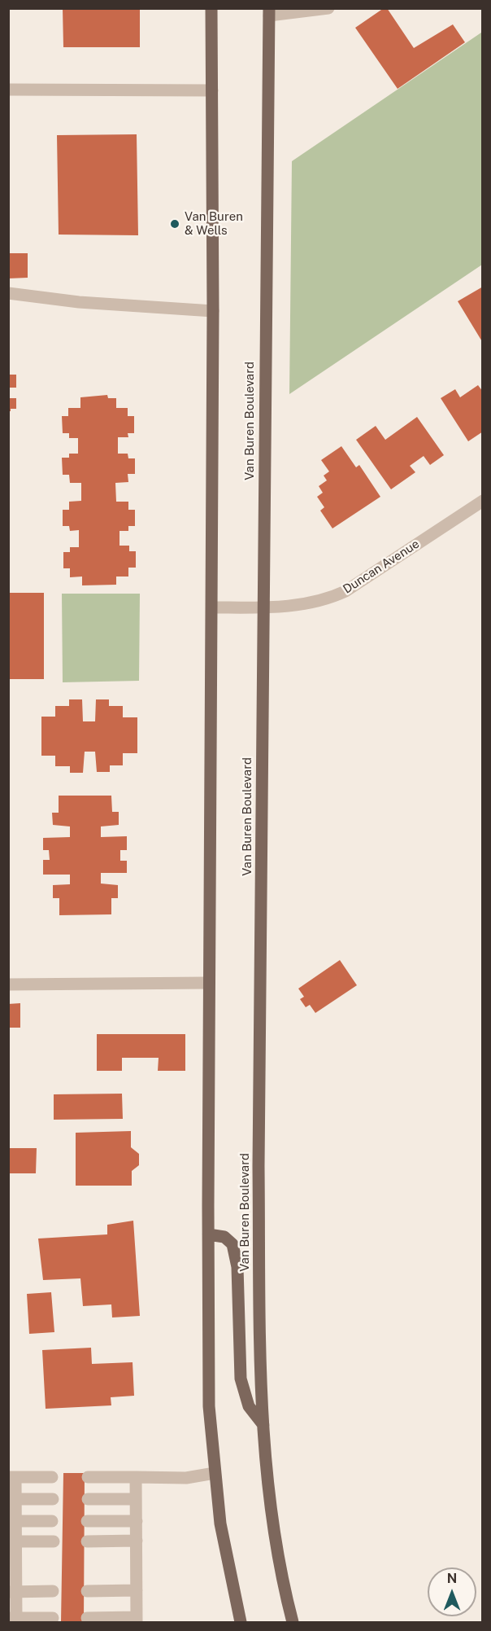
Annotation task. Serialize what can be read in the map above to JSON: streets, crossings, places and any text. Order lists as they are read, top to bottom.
{
  "streets": {
    "main road": ["Van Buren Boulevard"],
    "street": ["Duncan Avenue"]
  },
  "crossings": [
    ["Van Buren Boulevard", "Duncan Avenue"]
  ],
  "places": ["Van Buren & Wells"],
  "north": "top"
}
